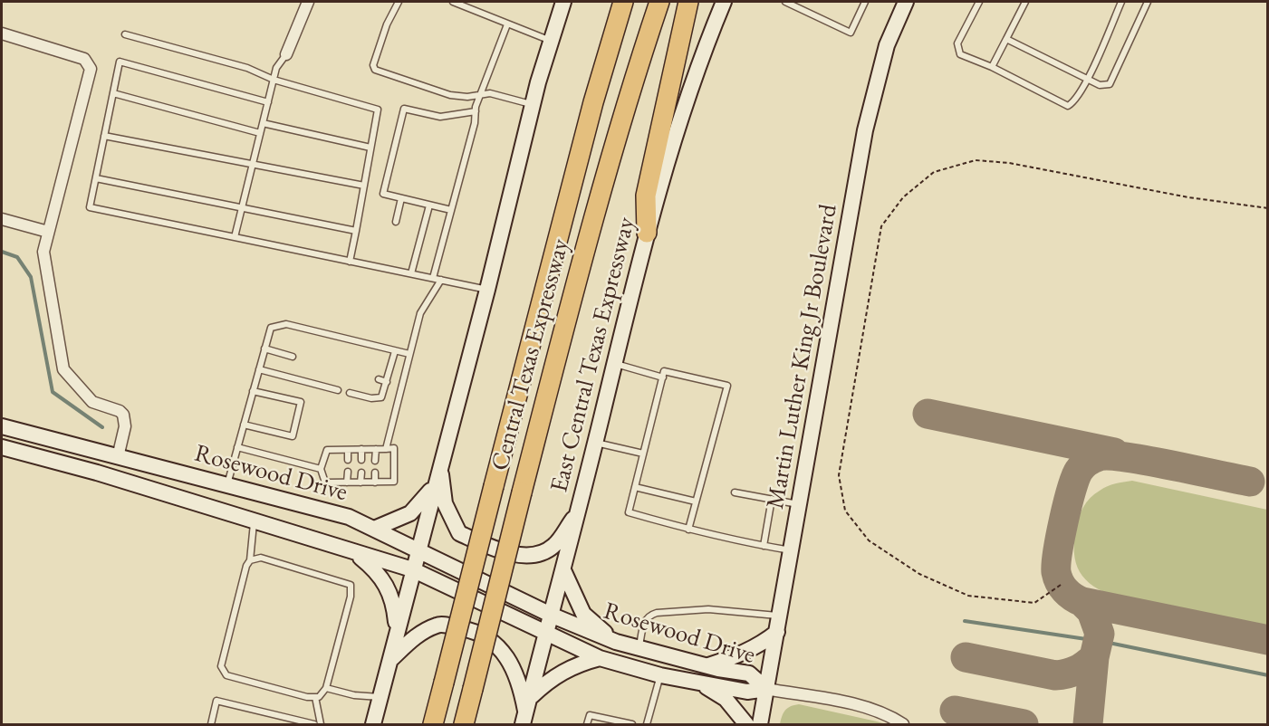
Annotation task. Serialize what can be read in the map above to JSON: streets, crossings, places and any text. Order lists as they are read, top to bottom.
{
  "streets": {
    "highway": ["Central Texas Expressway"],
    "main road": ["East Central Texas Expressway", "Martin Luther King Jr Boulevard", "Rosewood Drive"]
  },
  "crossings": [
    ["East Central Texas Expressway", "Rosewood Drive"],
    ["Martin Luther King Jr Boulevard", "Rosewood Drive"]
  ]
}
